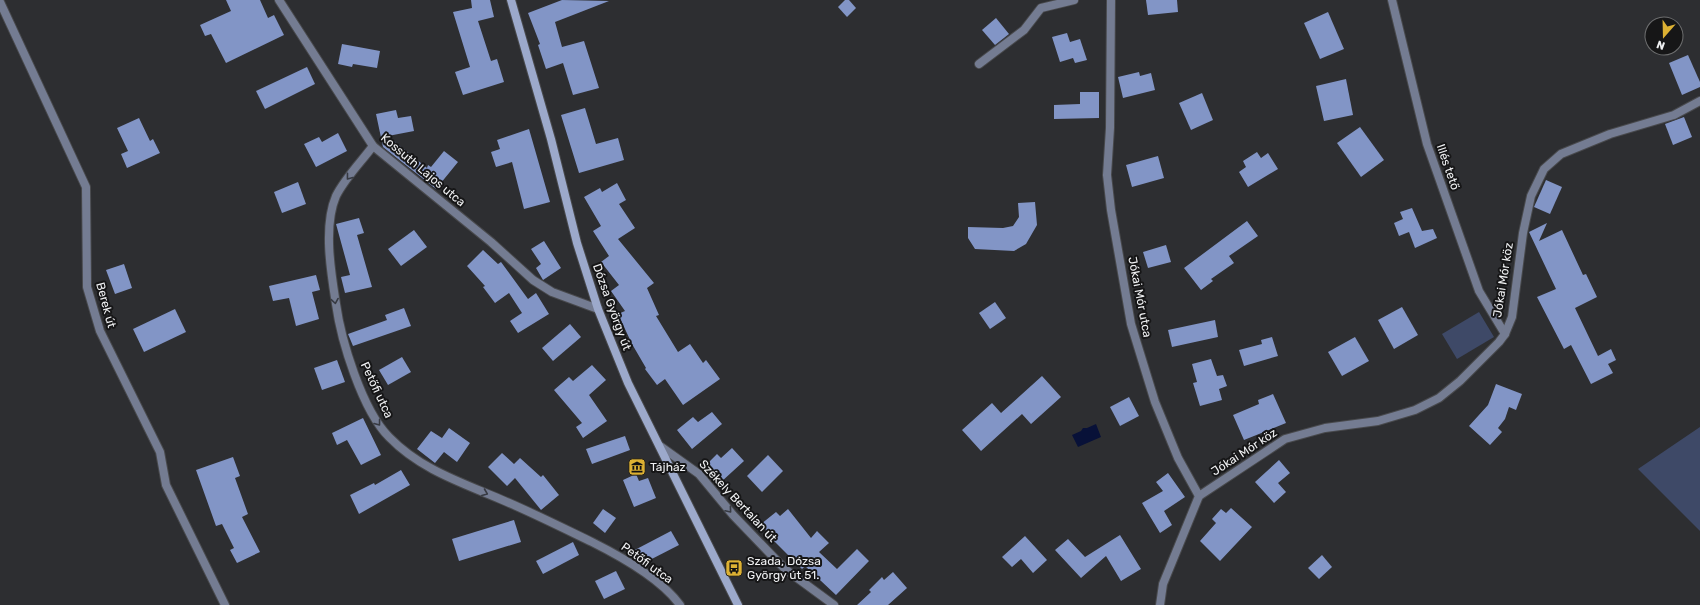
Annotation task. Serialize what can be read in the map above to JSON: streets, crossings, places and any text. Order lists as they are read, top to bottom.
{
  "streets": {
    "main road": ["Dózsa György út"],
    "street": [
      "Illés tető",
      "Kossuth Lajos utca",
      "Jókai Mór köz",
      "Jókai Mór utca",
      "Berek út",
      "Petőfi utca",
      "Székely Bertalan út"
    ]
  },
  "crossings": [
    ["Illés tető", "Jókai Mór köz"],
    ["Kossuth Lajos utca", "Dózsa György út"],
    ["Kossuth Lajos utca", "Petőfi utca"],
    ["Jókai Mór köz", "Jókai Mór utca"],
    ["Dózsa György út", "Székely Bertalan út"]
  ],
  "one_way": ["Petőfi utca", "Székely Bertalan út"],
  "places": {
    "museum": ["Tájház"],
    "bus stop": ["Szada, Dózsa György út 51."]
  },
  "north": "bottom"
}
